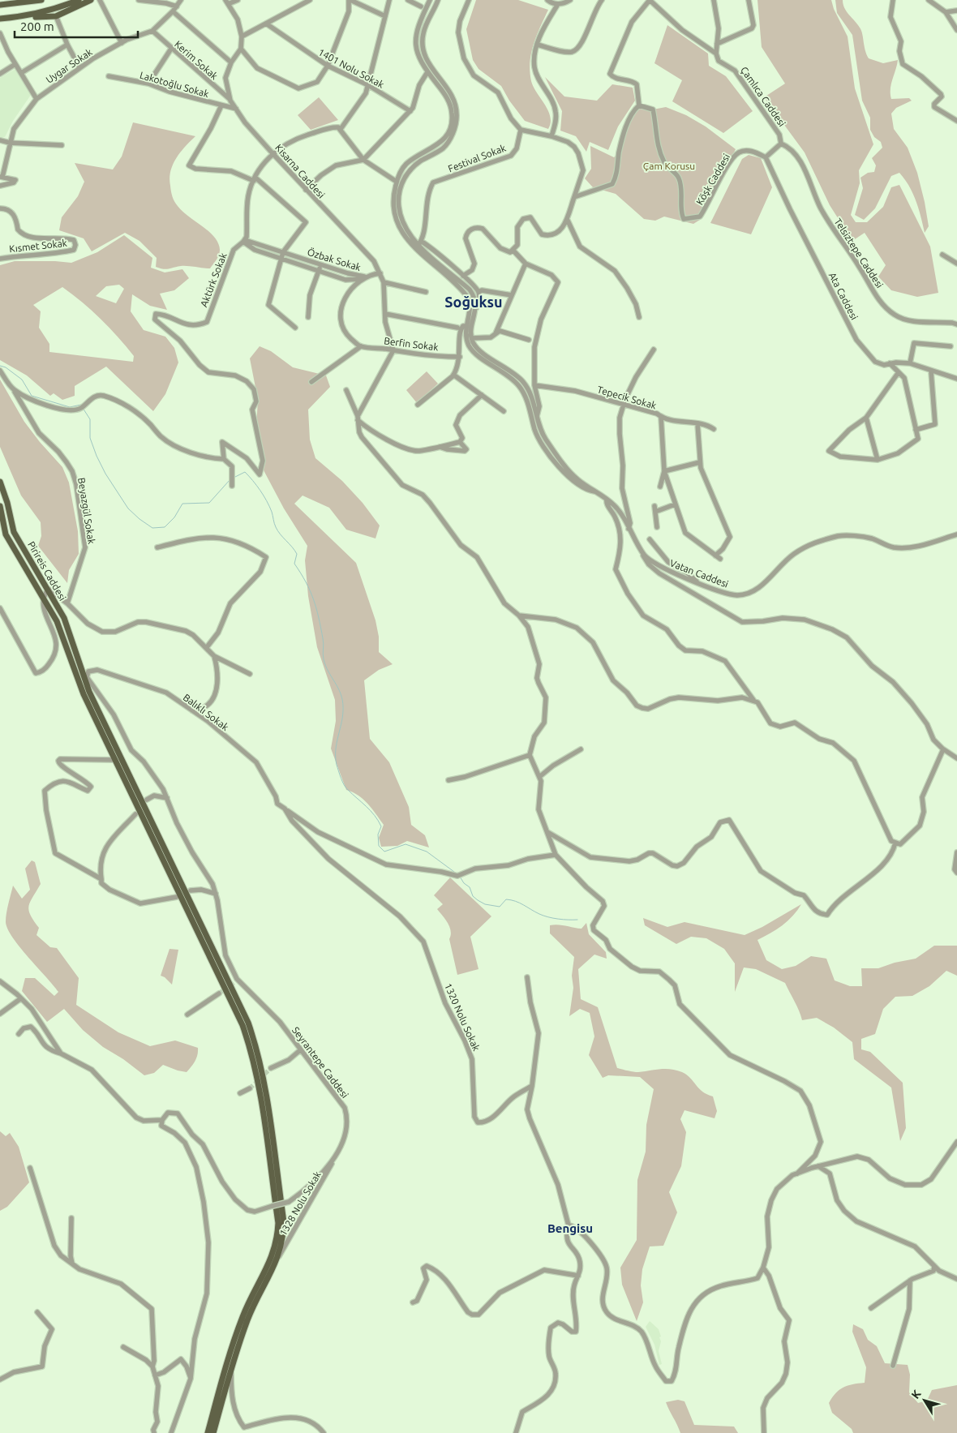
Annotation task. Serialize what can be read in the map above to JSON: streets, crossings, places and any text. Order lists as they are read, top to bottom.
{
  "streets": {
    "main road": ["Pirireis Caddesi"],
    "street": [
      "Kerim Sokak",
      "Uygar Sokak",
      "1401 Nolu Sokak",
      "Lakotoğlu Sokak",
      "Çamlıca Caddesi",
      "Festival Sokak",
      "Kisarna Caddesi",
      "Köşk Caddesi",
      "Kısmet Sokak",
      "Telsiztepe Caddesi",
      "Özbak Sokak",
      "Aktürk Sokak",
      "Ata Caddesi",
      "Berfin Sokak",
      "Tepecik Sokak",
      "Beyazgül Sokak",
      "Vatan Caddesi",
      "Balıklı Sokak",
      "1320 Nolu Sokak",
      "Seyrantepe Caddesi",
      "1328 Nolu Sokak"
    ]
  },
  "crossings": [
    ["Kerim Sokak", "Uygar Sokak"],
    ["Kerim Sokak", "Kisarna Caddesi"],
    ["Lakotoğlu Sokak", "Kisarna Caddesi"],
    ["Çamlıca Caddesi", "Telsiztepe Caddesi"],
    ["Festival Sokak", "Vatan Caddesi"],
    ["Kisarna Caddesi", "Aktürk Sokak"],
    ["Kisarna Caddesi", "Berfin Sokak"],
    ["Köşk Caddesi", "Ata Caddesi"],
    ["Özbak Sokak", "Aktürk Sokak"],
    ["Balıklı Sokak", "1320 Nolu Sokak"],
    ["Balıklı Sokak", "Seyrantepe Caddesi"],
    ["Seyrantepe Caddesi", "1328 Nolu Sokak"]
  ],
  "districts": ["Soğuksu", "Bengisu"],
  "parks": ["Çam Korusu"],
  "scale_bar": "200 m",
  "north": "top left"
}
